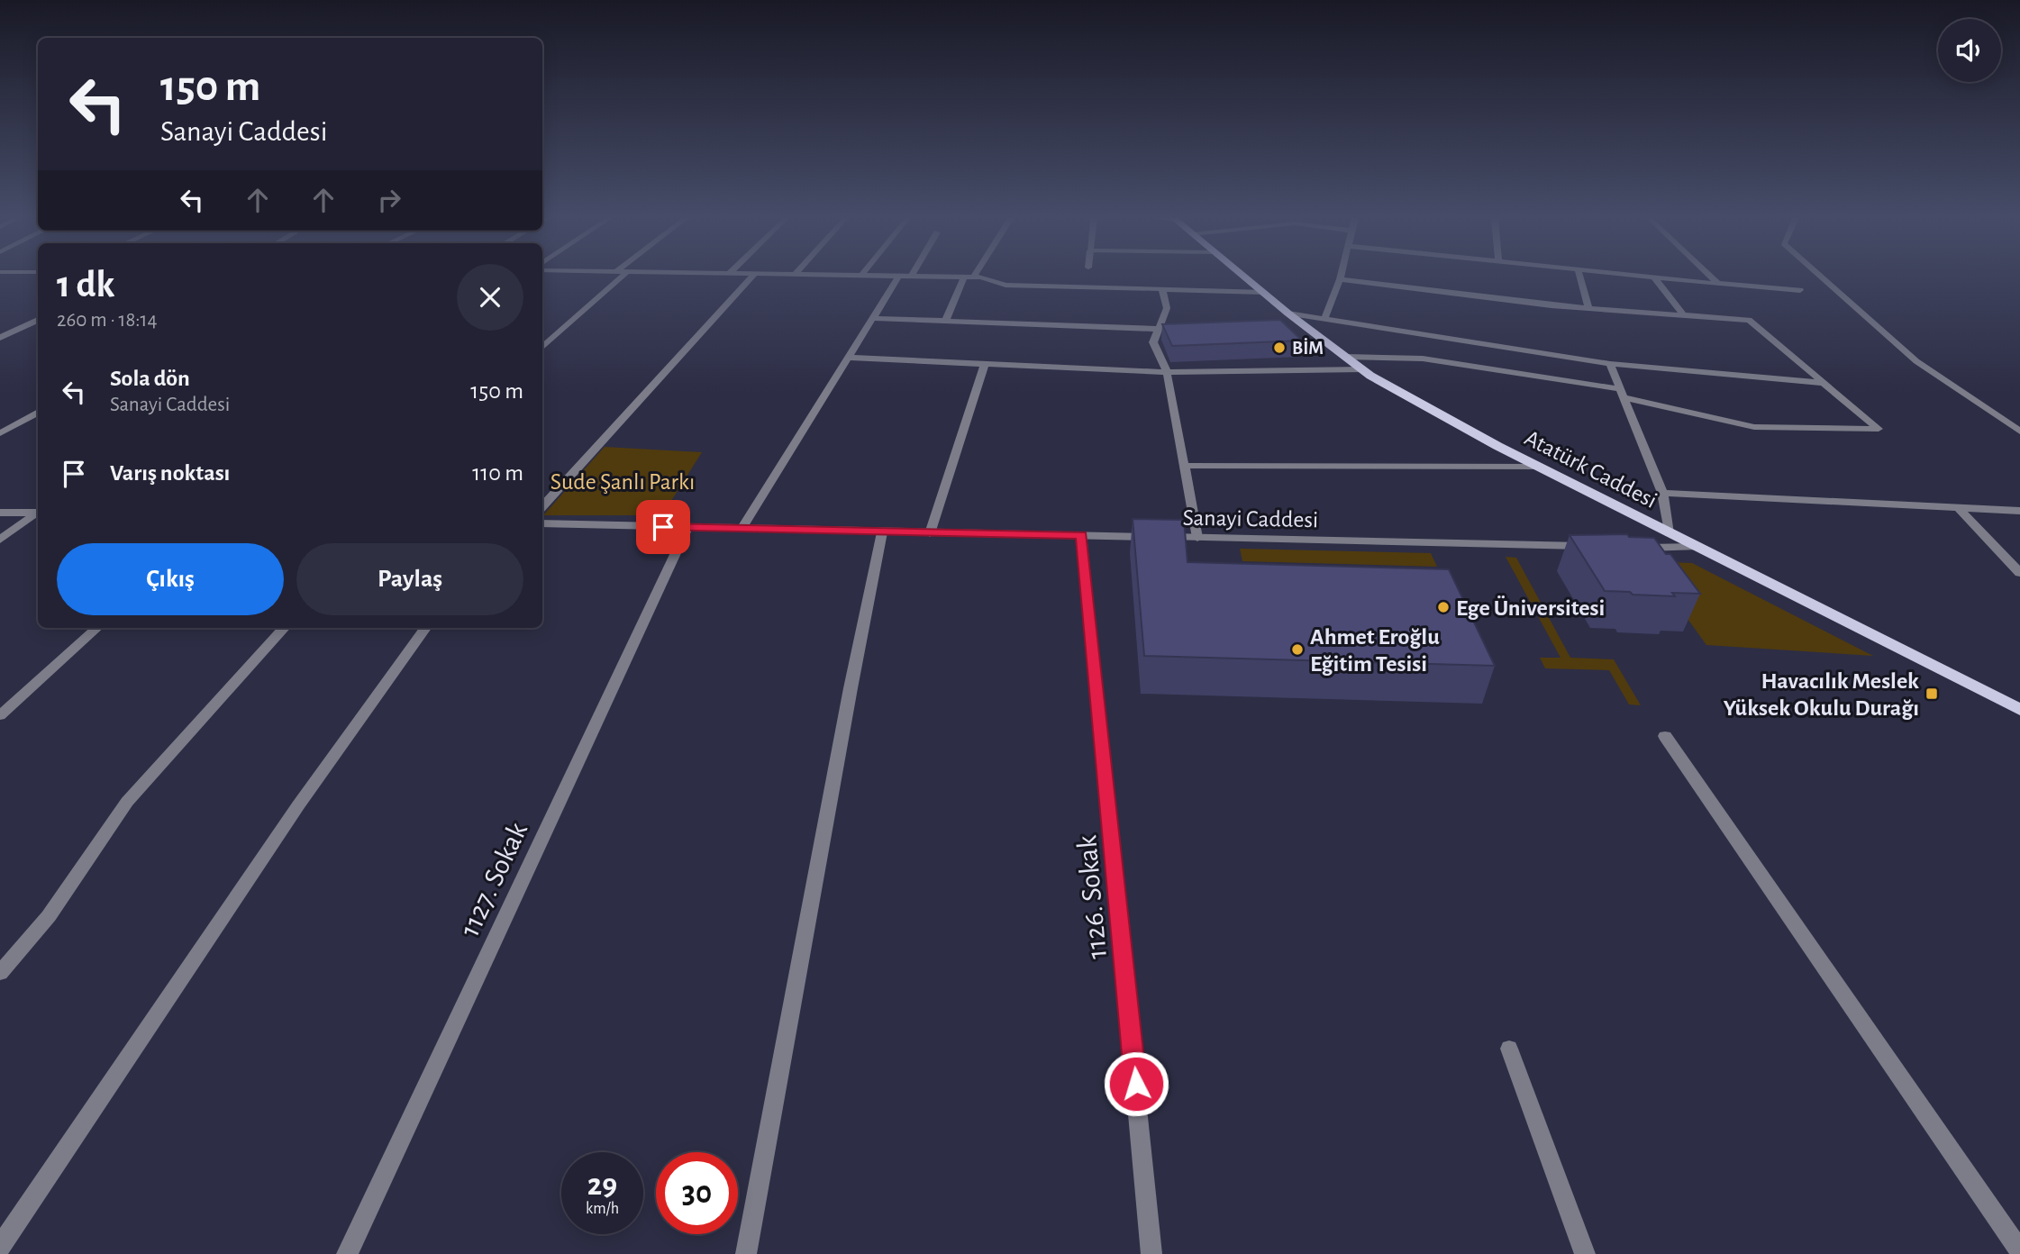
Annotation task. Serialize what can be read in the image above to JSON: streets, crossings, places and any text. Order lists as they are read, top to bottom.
{
  "streets": {
    "main road": ["Atatürk Caddesi"],
    "street": ["Sanayi Caddesi", "1127. Sokak", "1126. Sokak"]
  },
  "crossings": [
    ["Sanayi Caddesi", "1127. Sokak"],
    ["Sanayi Caddesi", "1126. Sokak"]
  ],
  "parks": ["Sude Şanlı Parkı"],
  "places": {
    "other": ["BİM", "Ege Üniversitesi", "Ahmet Eroğlu Eğitim Tesisi"],
    "transit": ["Havacılık Meslek Yüksek Okulu Durağı"]
  },
  "page": {
    "turn": ["150 m", "Sanayi Caddesi"],
    "heading": ["1 dk", "260 m · 18:14"],
    "list": [
      {
        "name": "Sola dön",
        "note": "Sanayi Caddesi",
        "value": "150 m"
      },
      {
        "name": "Varış noktası",
        "value": "110 m"
      }
    ],
    "buttons": ["Çıkış", "Paylaş"],
    "speed": "29 km/h",
    "limit": "30"
  }
}
